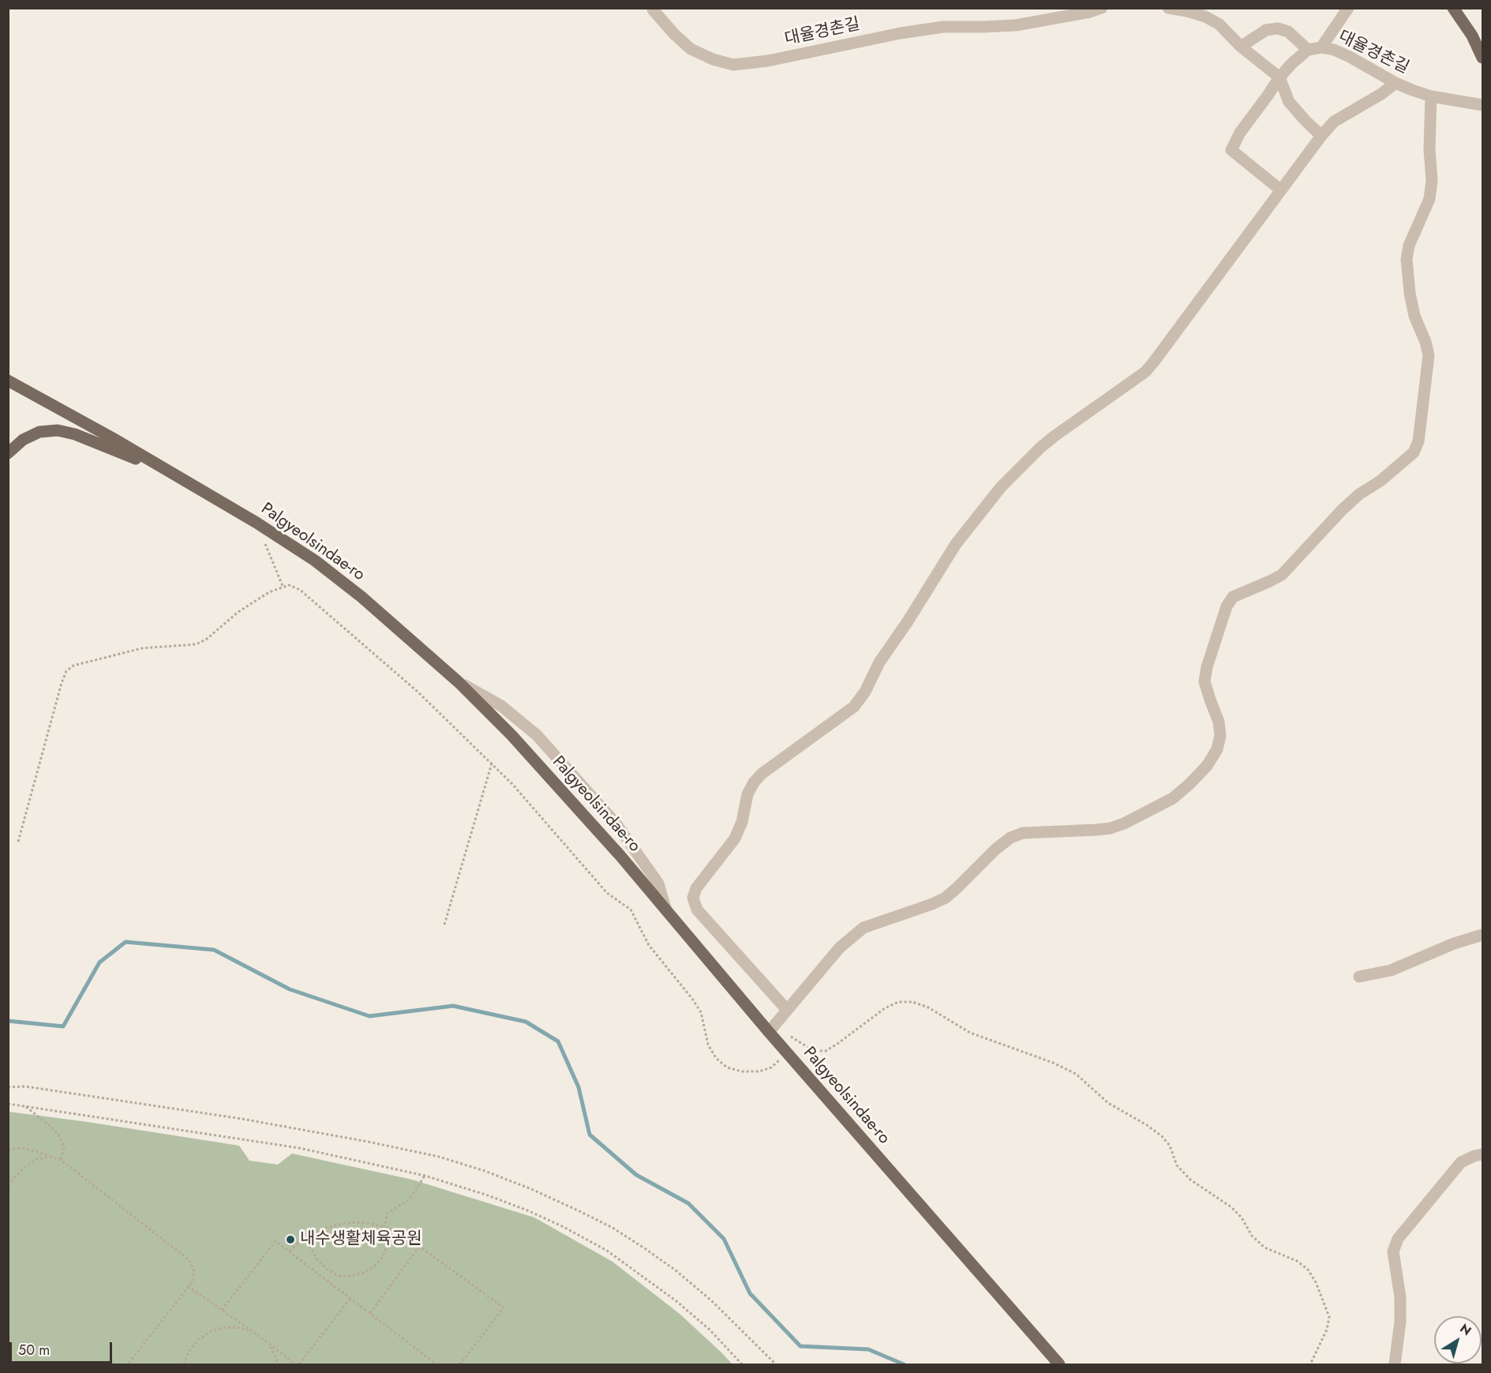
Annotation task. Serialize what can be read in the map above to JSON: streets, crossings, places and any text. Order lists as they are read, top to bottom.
{
  "streets": {
    "main road": ["Palgyeolsindae-ro"],
    "street": ["대율경촌길"]
  },
  "places": ["내수생활체육공원"],
  "scale_bar": "50 m",
  "north": "top right"
}
